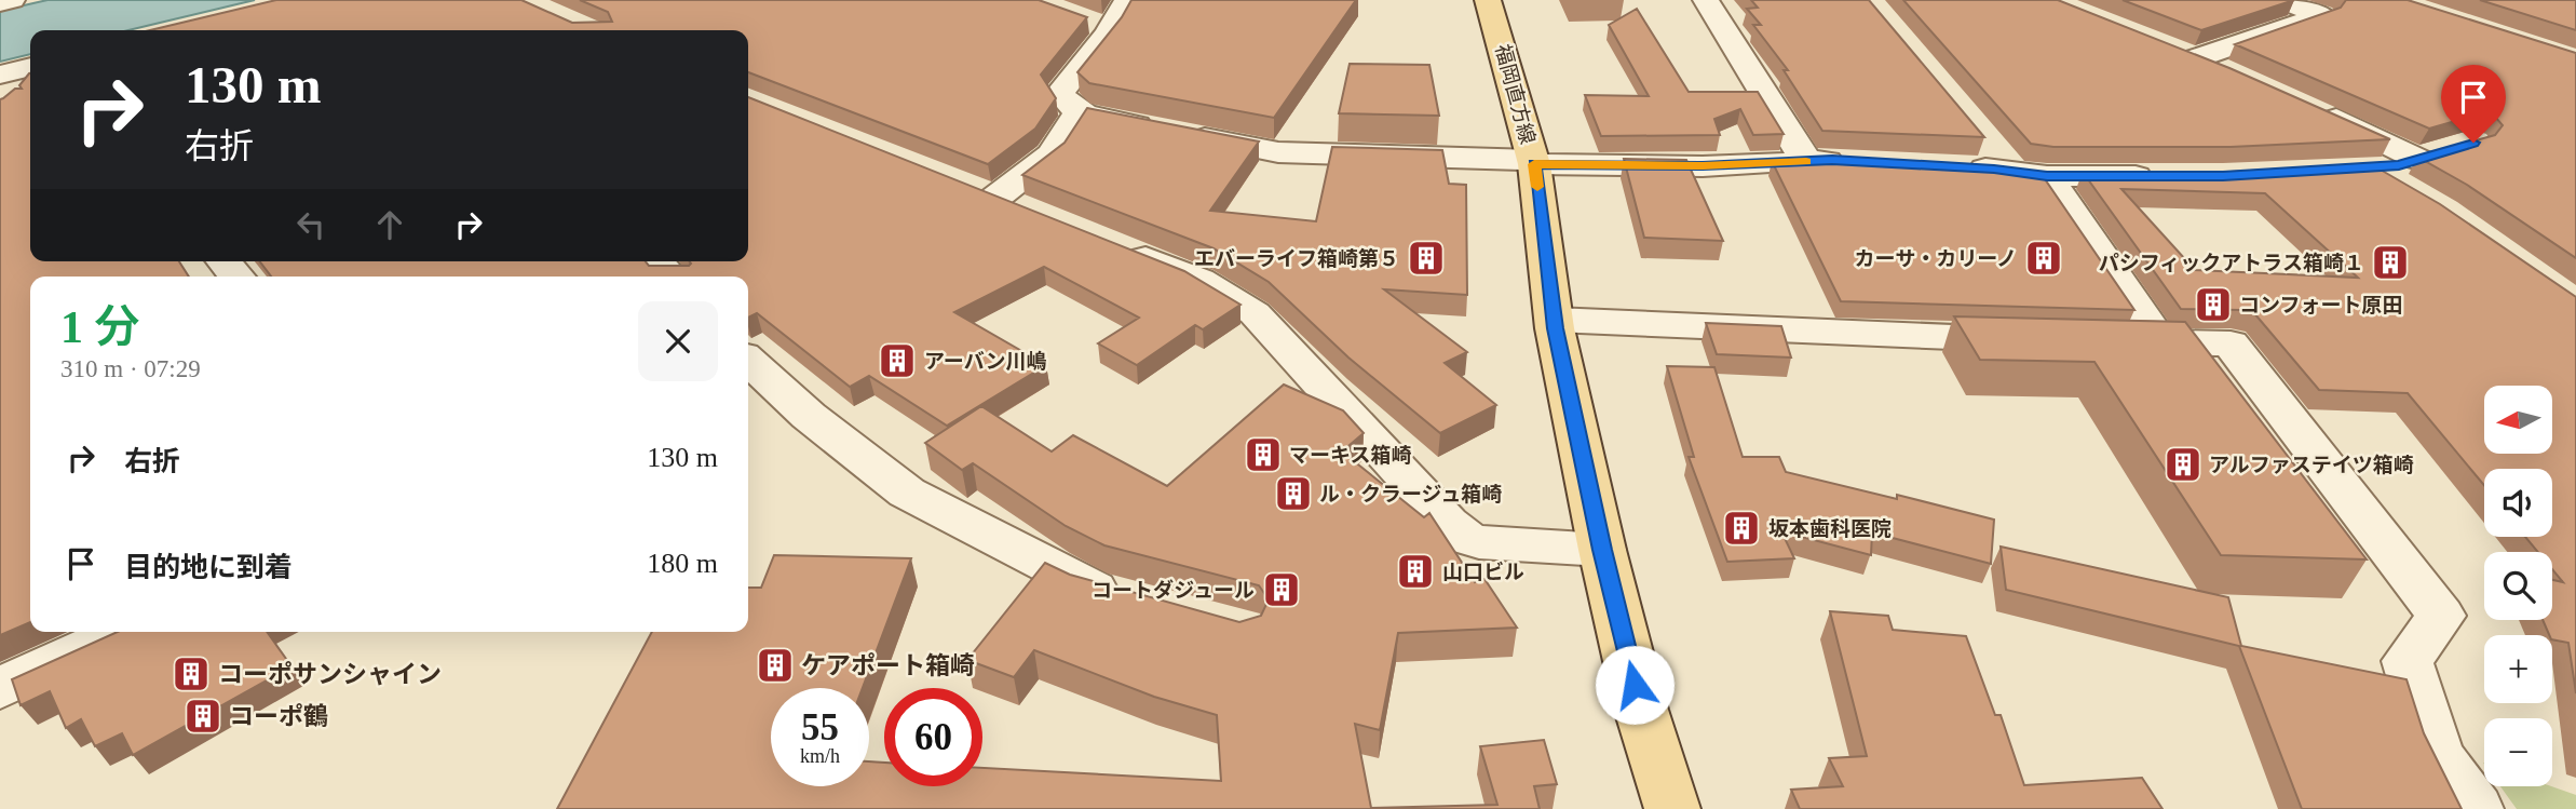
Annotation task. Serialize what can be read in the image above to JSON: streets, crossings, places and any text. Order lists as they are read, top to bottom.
{
  "streets": {
    "main road": ["福岡直方線"]
  },
  "places": {
    "building": [
      "エバーライフ箱崎第５",
      "カーサ・カリーノ",
      "パシフィックアトラス箱崎１",
      "コンフォート原田",
      "アーバン川嶋",
      "マーキス箱崎",
      "アルファステイツ箱崎",
      "ル・クラージュ箱崎",
      "坂本歯科医院",
      "山口ビル",
      "コートダジュール",
      "ケアポート箱崎",
      "コーポサンシャイン",
      "コーポ鶴"
    ]
  },
  "north": "left",
  "page": {
    "turn": ["130 m", "右折"],
    "heading": ["1 分", "310 m · 07:29"],
    "map_buttons": ["+", "−"],
    "list": [
      {
        "name": "右折",
        "value": "130 m"
      },
      {
        "name": "目的地に到着",
        "value": "180 m"
      }
    ],
    "speed": "55 km/h",
    "limit": "60"
  }
}
